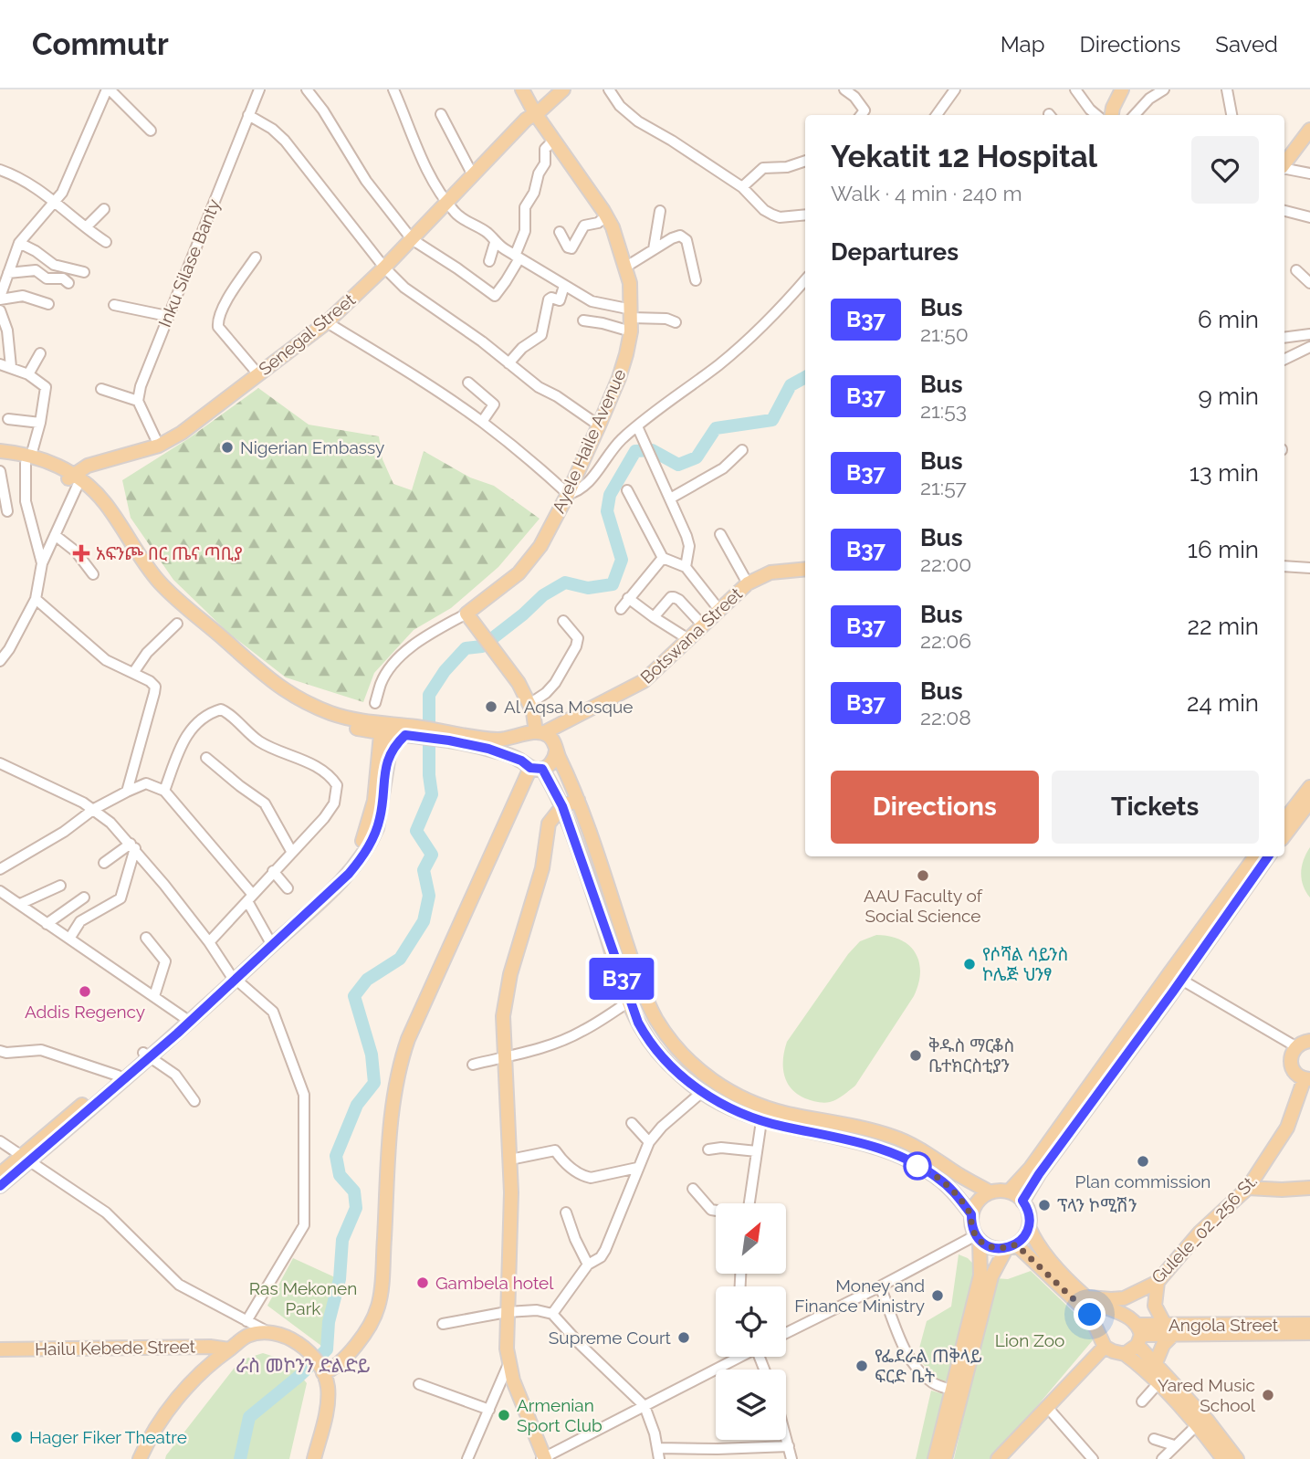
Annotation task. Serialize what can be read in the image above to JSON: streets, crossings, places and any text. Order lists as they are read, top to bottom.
{
  "streets": {
    "main road": [
      "Senegal Street",
      "Ayele Haile Avenue",
      "Botswana Street",
      "Gulele_02_256 St.",
      "Angola Street",
      "Hailu Kebede Street"
    ],
    "street": ["Inku Silase Banty"]
  },
  "crossings": [
    ["Senegal Street", "Ayele Haile Avenue"]
  ],
  "districts": ["ራስ መኮንን ድልድይ"],
  "parks": ["Ras Mekonen Park", "Lion Zoo"],
  "places": {
    "other": [
      "Nigerian Embassy",
      "Al Aqsa Mosque",
      "AAU Faculty of Social Science",
      "የሶሻል ሳይንስ ኮሌጅ ህንፃ",
      "Addis Regency",
      "ቅዱስ ማርቆስ ቤተክርስቲያን",
      "Plan commission",
      "ፕላን ኮሚሽን",
      "Gambela hotel",
      "Money and Finance Ministry",
      "Supreme Court",
      "የፌደራል ጠቅላይ ፍርድ ቤት",
      "Yared Music School",
      "Armenian Sport Club",
      "Hager Fiker Theatre"
    ],
    "health": ["አፍንጮ በር ጤና ጣቢያ"]
  },
  "lines": ["bus line B37"],
  "north": "top right",
  "page": {
    "header": "Commutr",
    "nav": ["Map", "Directions", "Saved"],
    "on_map": "B37",
    "heading": [
      ["Yekatit 12 Hospital", "Walk · 4 min · 240 m"],
      "Departures"
    ],
    "list": [
      {
        "mark": "B37",
        "name": "Bus",
        "note": "21:50",
        "value": "6 min"
      },
      {
        "mark": "B37",
        "name": "Bus",
        "note": "21:53",
        "value": "9 min"
      },
      {
        "mark": "B37",
        "name": "Bus",
        "note": "21:57",
        "value": "13 min"
      },
      {
        "mark": "B37",
        "name": "Bus",
        "note": "22:00",
        "value": "16 min"
      },
      {
        "mark": "B37",
        "name": "Bus",
        "note": "22:06",
        "value": "22 min"
      },
      {
        "mark": "B37",
        "name": "Bus",
        "note": "22:08",
        "value": "24 min"
      }
    ],
    "buttons": ["Directions", "Tickets"]
  }
}
